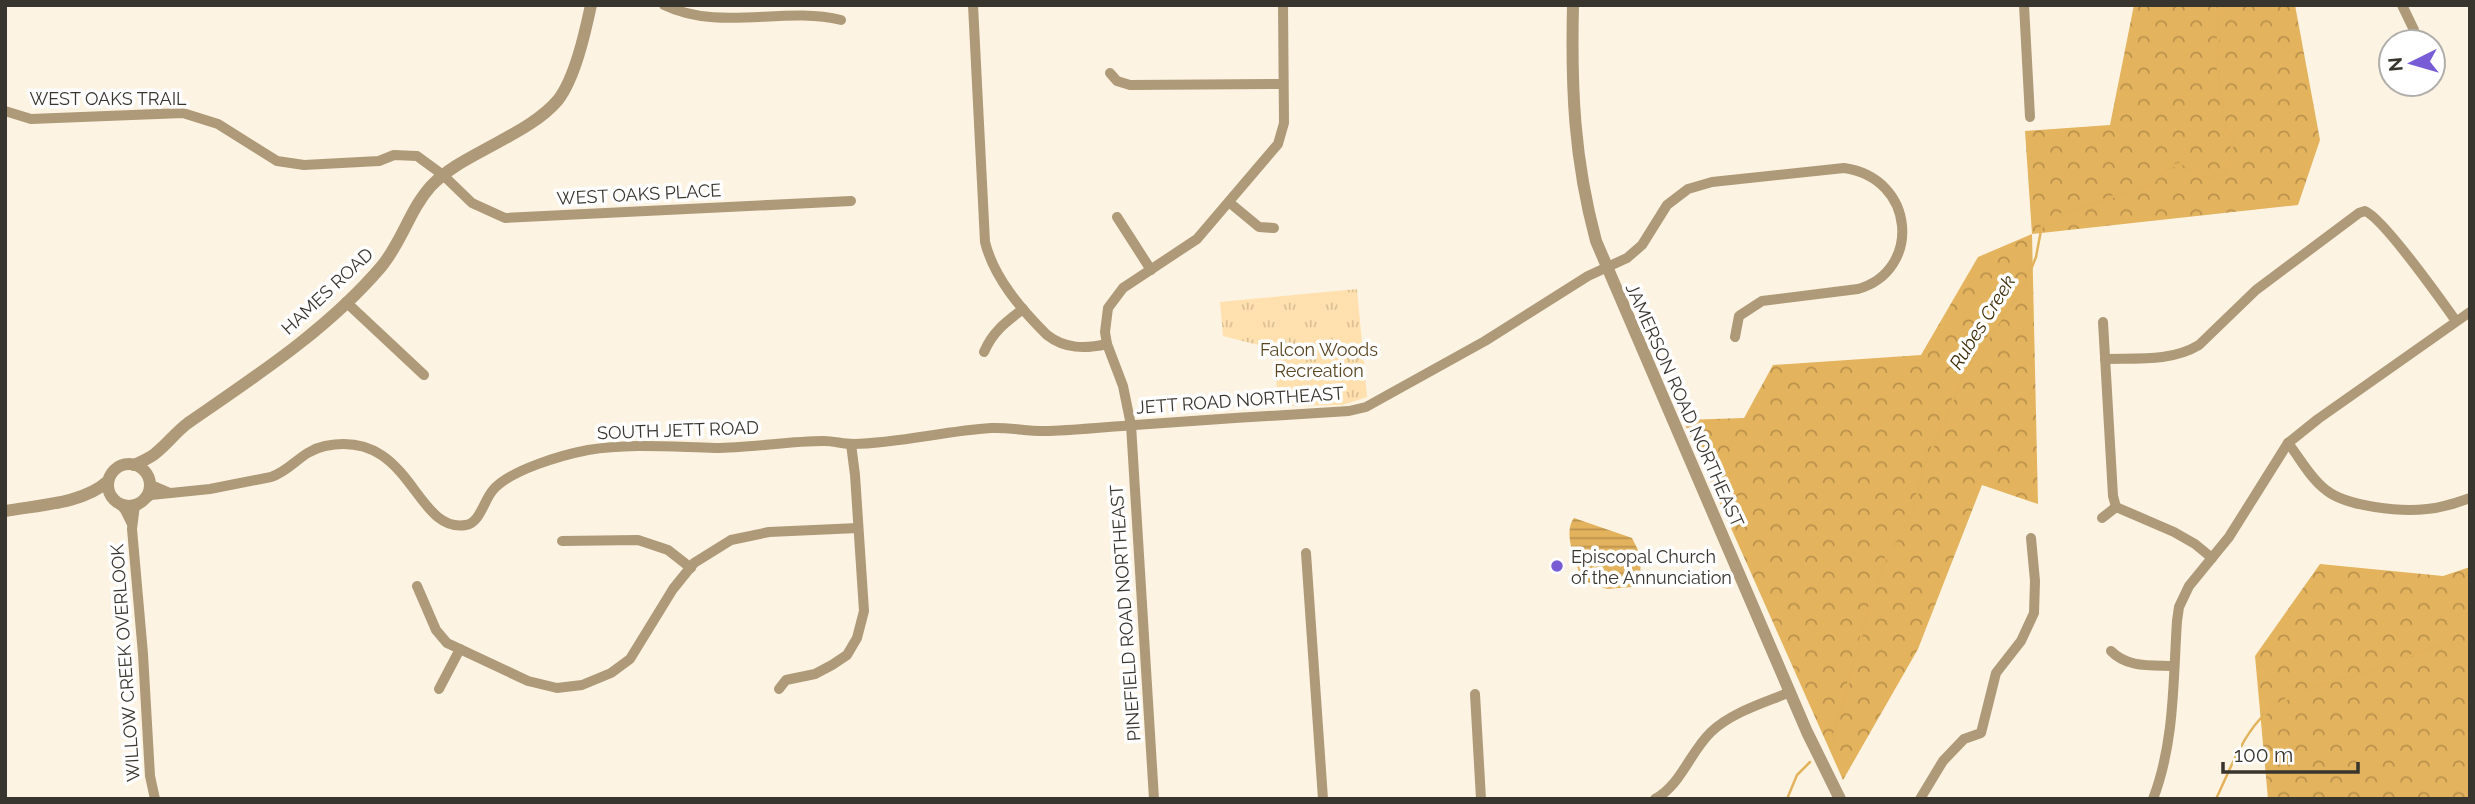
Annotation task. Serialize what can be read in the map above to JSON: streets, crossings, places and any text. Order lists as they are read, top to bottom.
{
  "streets": {
    "street": [
      "WEST OAKS TRAIL",
      "WEST OAKS PLACE",
      "HAMES ROAD",
      "JETT ROAD NORTHEAST",
      "JAMERSON ROAD NORTHEAST",
      "SOUTH JETT ROAD",
      "PINEFIELD ROAD NORTHEAST",
      "WILLOW CREEK OVERLOOK"
    ]
  },
  "crossings": [
    ["WEST OAKS TRAIL", "WEST OAKS PLACE"],
    ["WEST OAKS TRAIL", "HAMES ROAD"],
    ["WEST OAKS PLACE", "HAMES ROAD"],
    ["HAMES ROAD", "SOUTH JETT ROAD"],
    ["HAMES ROAD", "WILLOW CREEK OVERLOOK"],
    ["JETT ROAD NORTHEAST", "JAMERSON ROAD NORTHEAST"],
    ["JETT ROAD NORTHEAST", "SOUTH JETT ROAD"],
    ["JETT ROAD NORTHEAST", "PINEFIELD ROAD NORTHEAST"],
    ["SOUTH JETT ROAD", "WILLOW CREEK OVERLOOK"]
  ],
  "water": ["Rubes Creek"],
  "parks": ["Falcon Woods Recreation"],
  "places": ["Episcopal Church of the Annunciation"],
  "scale_bar": "100 m",
  "north": "left"
}
